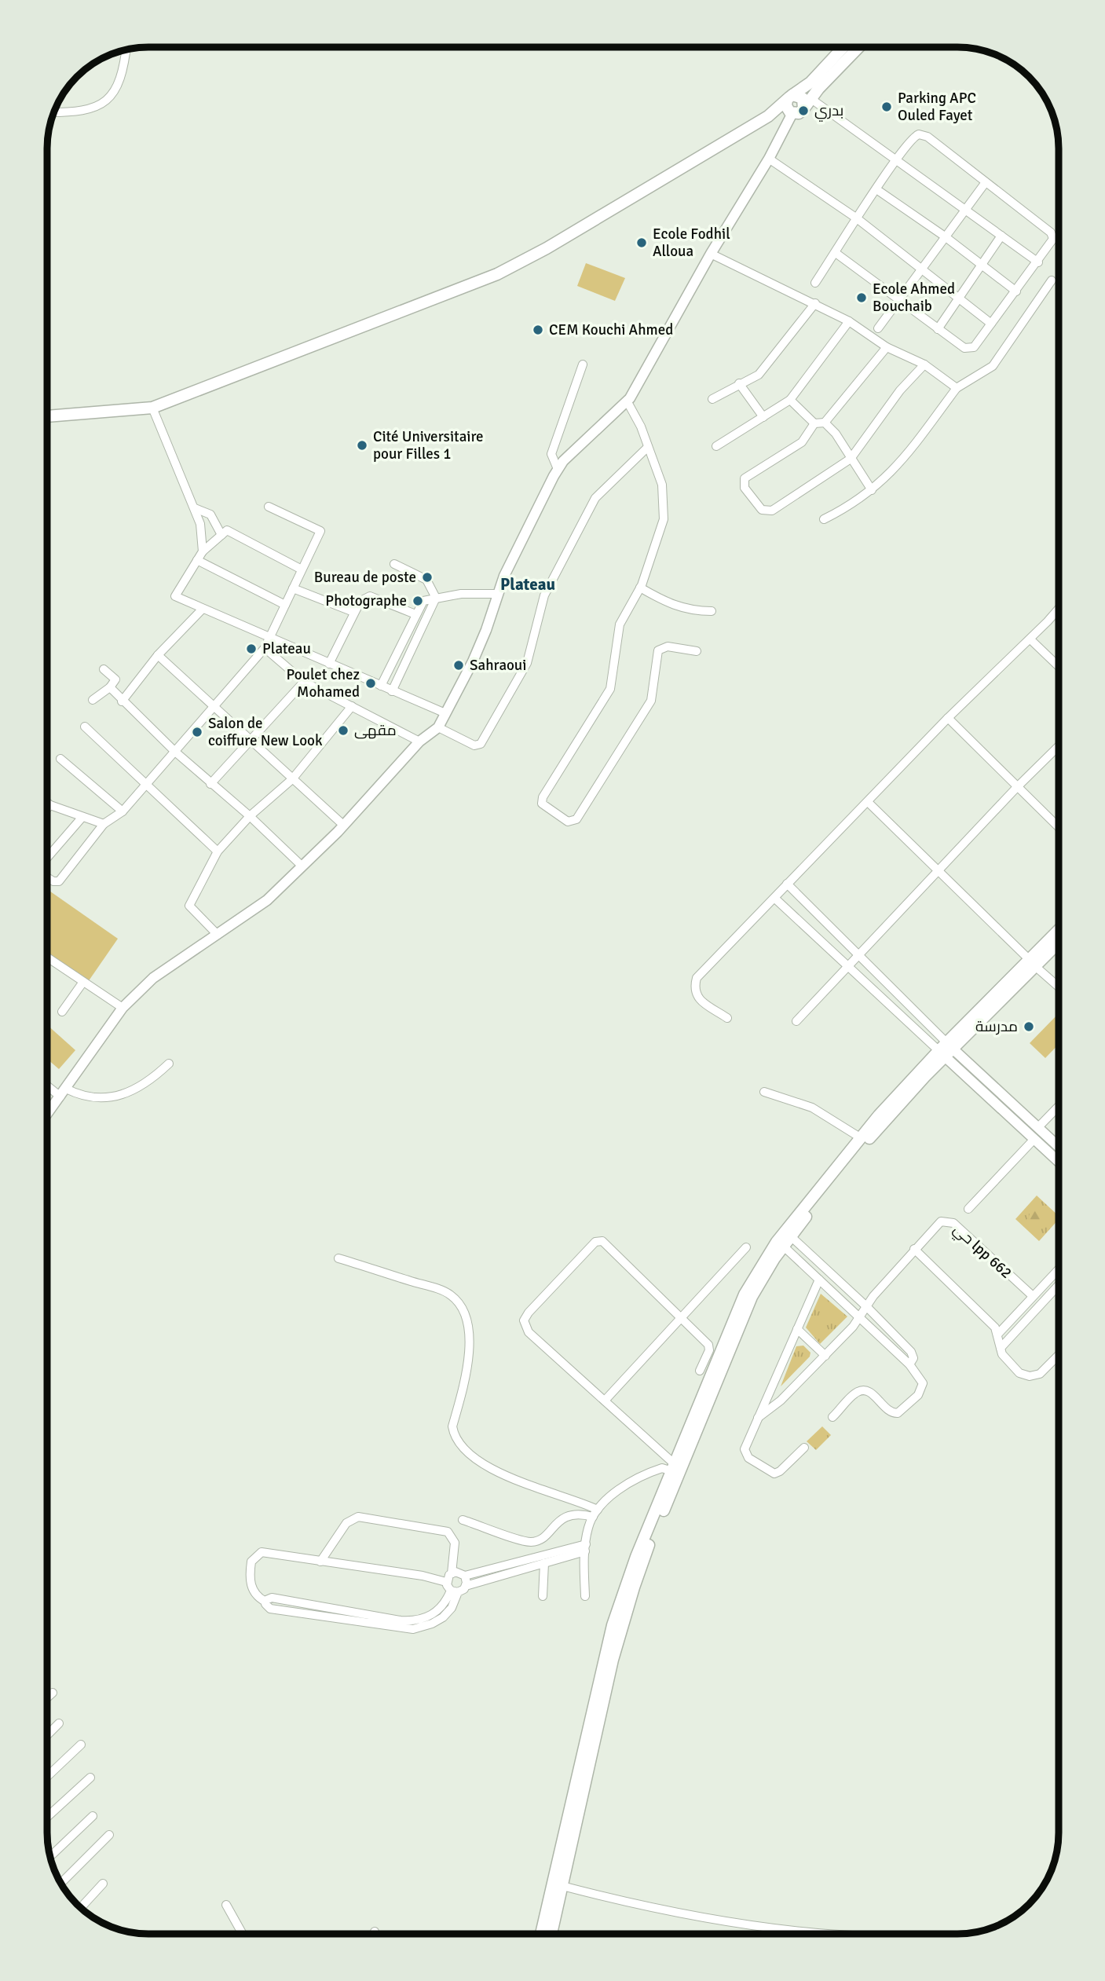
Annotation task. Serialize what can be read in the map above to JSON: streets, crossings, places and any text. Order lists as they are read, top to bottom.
{
  "streets": {
    "street": ["حي lpp 662"]
  },
  "districts": ["Plateau"],
  "places": [
    "Parking APC Ouled Fayet",
    "بدري",
    "Ecole Fodhil Alloua",
    "Ecole Ahmed Bouchaib",
    "CEM Kouchi Ahmed",
    "Cité Universitaire pour Filles 1",
    "Bureau de poste",
    "Photographe",
    "Plateau",
    "Sahraoui",
    "Poulet chez Mohamed",
    "مقهى",
    "Salon de coiffure New Look",
    "مدرسة"
  ]
}
